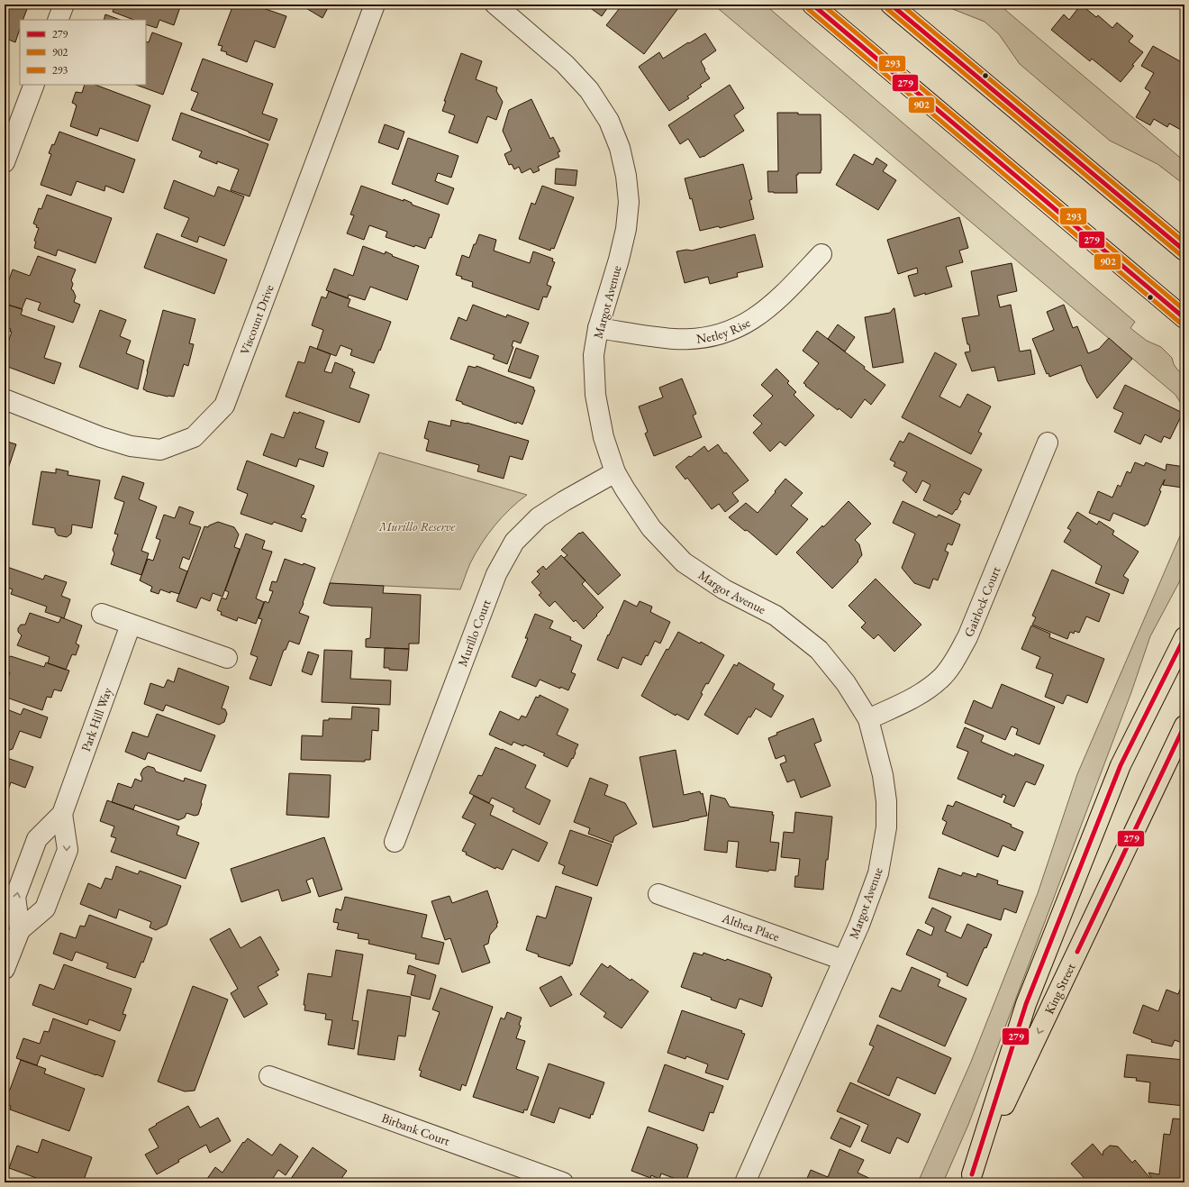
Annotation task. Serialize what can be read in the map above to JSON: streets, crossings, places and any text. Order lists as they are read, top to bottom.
{
  "streets": {
    "main road": ["King Street"],
    "street": [
      "Margot Avenue",
      "Viscount Drive",
      "Netley Rise",
      "Gairlock Court",
      "Murillo Court",
      "Park Hill Way",
      "Althea Place",
      "Birbank Court"
    ]
  },
  "crossings": [
    ["Margot Avenue", "Netley Rise"],
    ["Margot Avenue", "Gairlock Court"],
    ["Margot Avenue", "Murillo Court"],
    ["Margot Avenue", "Althea Place"]
  ],
  "parks": ["Murillo Reserve"],
  "lines": ["transit line 279", "transit line 293", "transit line 902"],
  "legend": ["279", "902", "293"]
}
